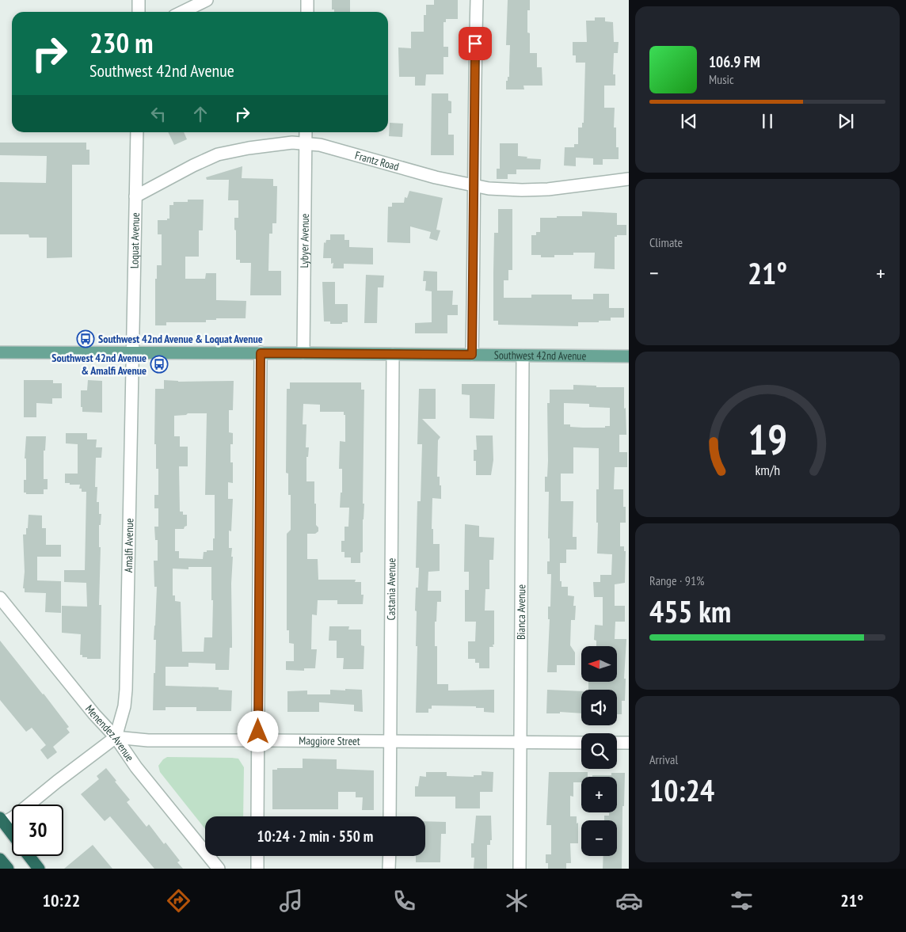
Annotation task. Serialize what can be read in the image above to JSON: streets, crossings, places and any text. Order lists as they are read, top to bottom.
{
  "streets": {
    "main road": ["Southwest 42nd Avenue"],
    "street": [
      "Frantz Road",
      "Loquat Avenue",
      "Lybyer Avenue",
      "Amalfi Avenue",
      "Castania Avenue",
      "Bianca Avenue",
      "Menendez Avenue",
      "Maggiore Street"
    ]
  },
  "crossings": [
    ["Frantz Road", "Loquat Avenue"],
    ["Frantz Road", "Lybyer Avenue"],
    ["Loquat Avenue", "Southwest 42nd Avenue"],
    ["Loquat Avenue", "Amalfi Avenue"],
    ["Lybyer Avenue", "Southwest 42nd Avenue"],
    ["Southwest 42nd Avenue", "Amalfi Avenue"],
    ["Southwest 42nd Avenue", "Castania Avenue"],
    ["Southwest 42nd Avenue", "Bianca Avenue"],
    ["Amalfi Avenue", "Menendez Avenue"],
    ["Amalfi Avenue", "Maggiore Street"],
    ["Castania Avenue", "Maggiore Street"],
    ["Bianca Avenue", "Maggiore Street"],
    ["Menendez Avenue", "Maggiore Street"]
  ],
  "places": {
    "bus stop": ["Southwest 42nd Avenue & Loquat Avenue", "Southwest 42nd Avenue & Amalfi Avenue"]
  },
  "north": "left",
  "page": {
    "turn": ["230 m", "Southwest 42nd Avenue"],
    "song": ["106.9 FM", "Music"],
    "tile": [
      "Climate",
      ["Range · 91%", "455 km"],
      ["Arrival", "10:24"]
    ],
    "heat": ["−", "21°", "+"],
    "map_buttons": ["+", "−"],
    "limit": "30",
    "trip": "10:24 · 2 min · 550 m",
    "tabs": ["10:22", "21°"],
    "gauge": ["19", "km/h"]
  }
}
